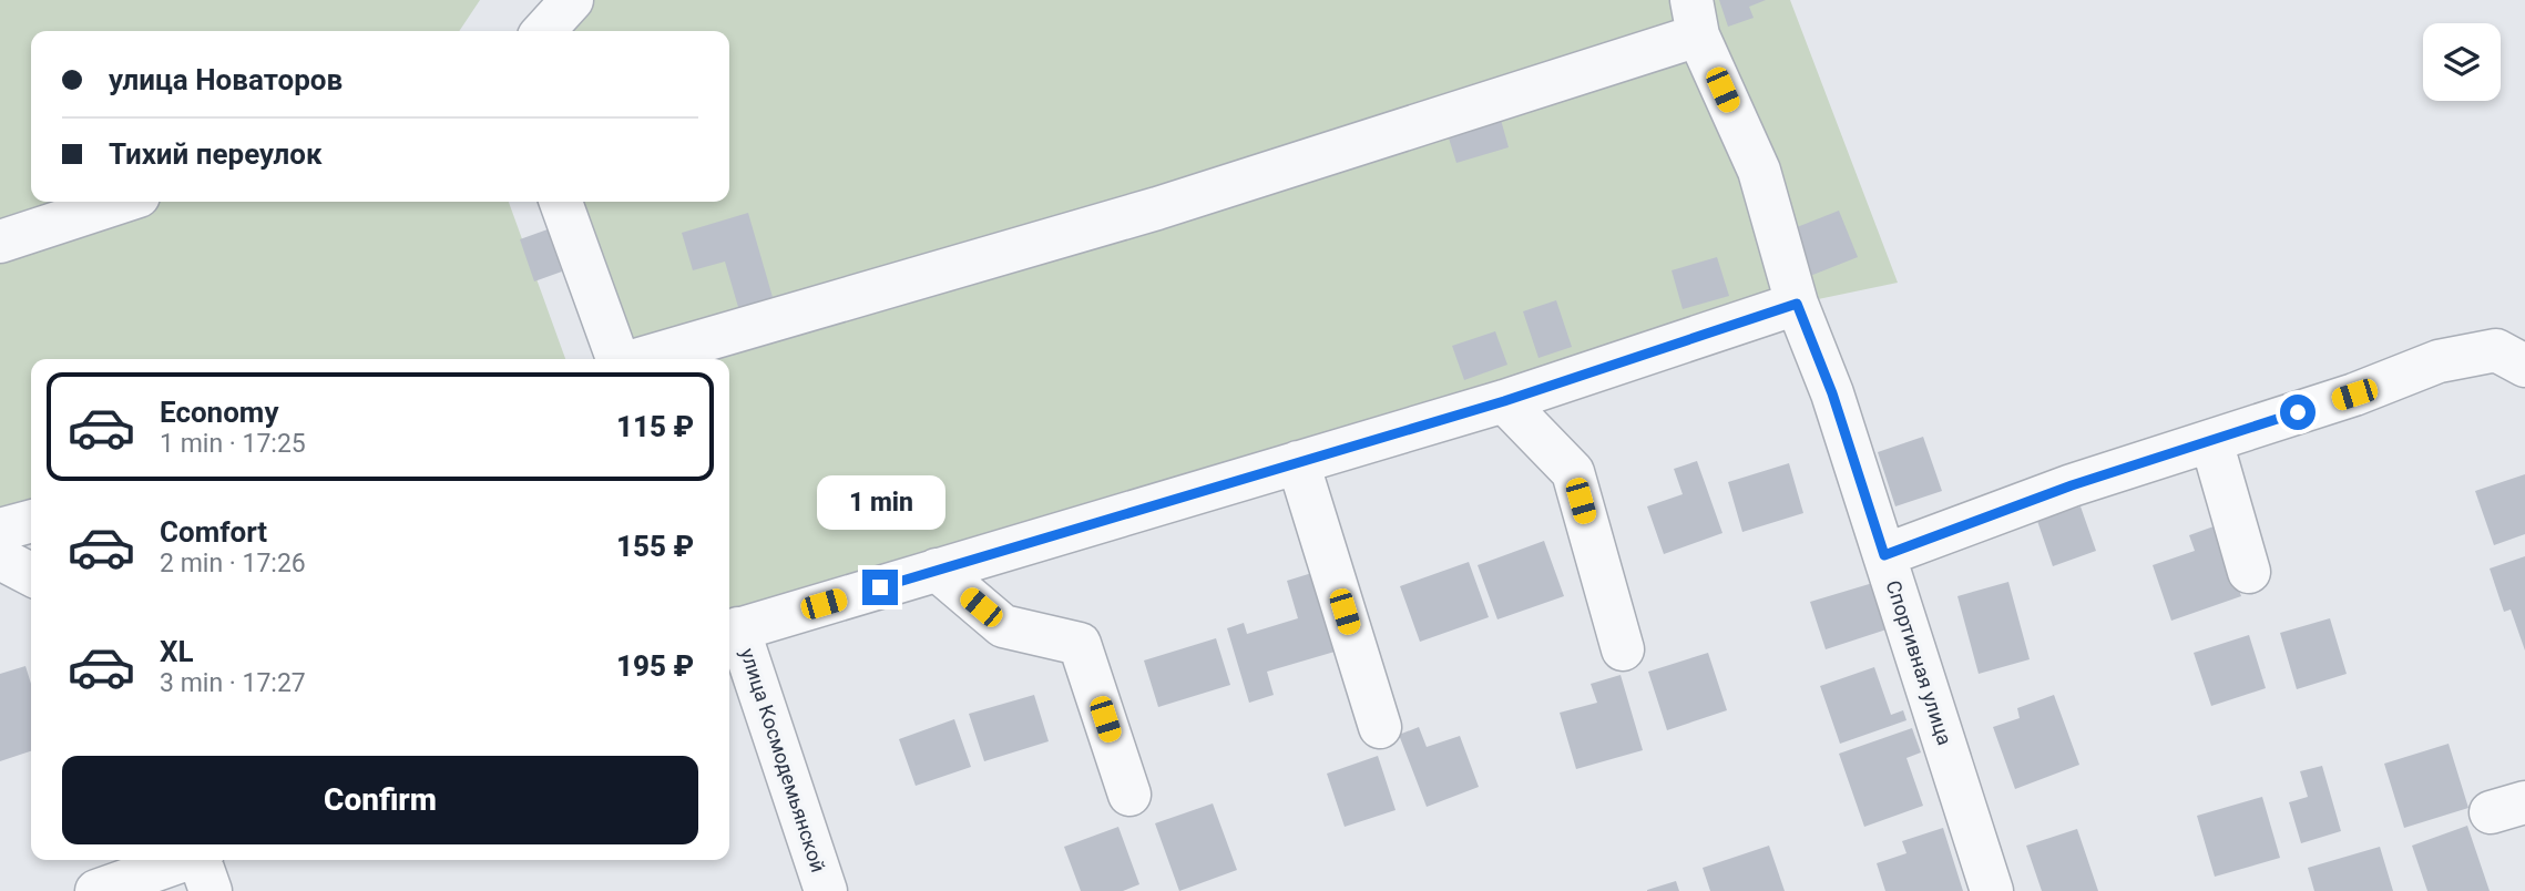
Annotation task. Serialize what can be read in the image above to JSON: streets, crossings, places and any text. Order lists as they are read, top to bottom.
{
  "streets": {
    "street": ["Спортивная улица", "улица Космодемьянской"]
  },
  "page": {
    "banner": ["улица Новаторов", "Тихий переулок"],
    "list": [
      {
        "name": "Economy",
        "note": "1 min · 17:25",
        "value": "115 ₽"
      },
      {
        "name": "Comfort",
        "note": "2 min · 17:26",
        "value": "155 ₽"
      },
      {
        "name": "XL",
        "note": "3 min · 17:27",
        "value": "195 ₽"
      }
    ],
    "bubble": "1 min",
    "buttons": "Confirm"
  }
}
